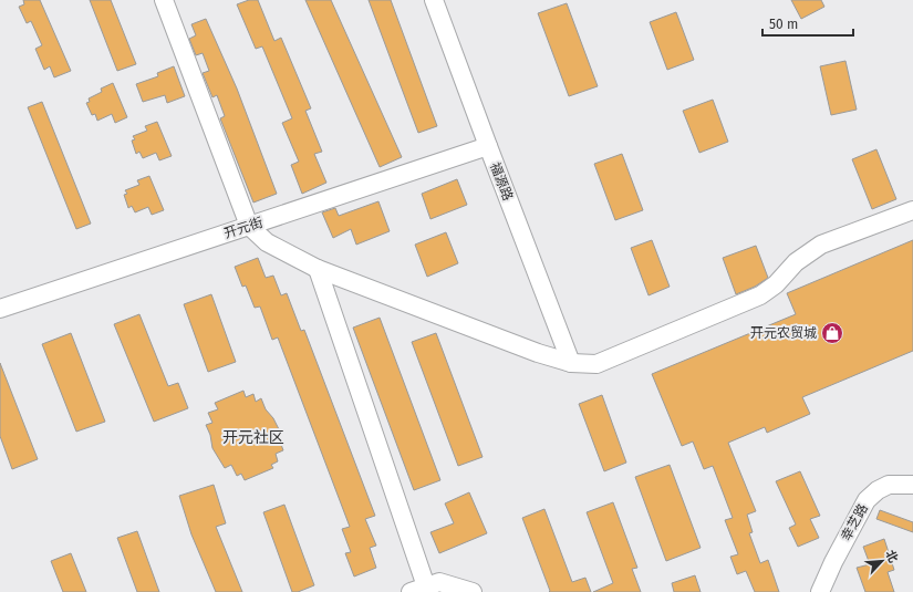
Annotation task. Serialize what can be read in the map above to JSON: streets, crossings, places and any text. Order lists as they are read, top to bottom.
{
  "streets": {
    "street": ["福源路", "开元街", "幸芝路"]
  },
  "crossings": [
    ["福源路", "开元街"]
  ],
  "districts": ["开元社区"],
  "places": {
    "shop": ["开元农贸城"]
  },
  "scale_bar": "50 m",
  "north": "top right"
}
